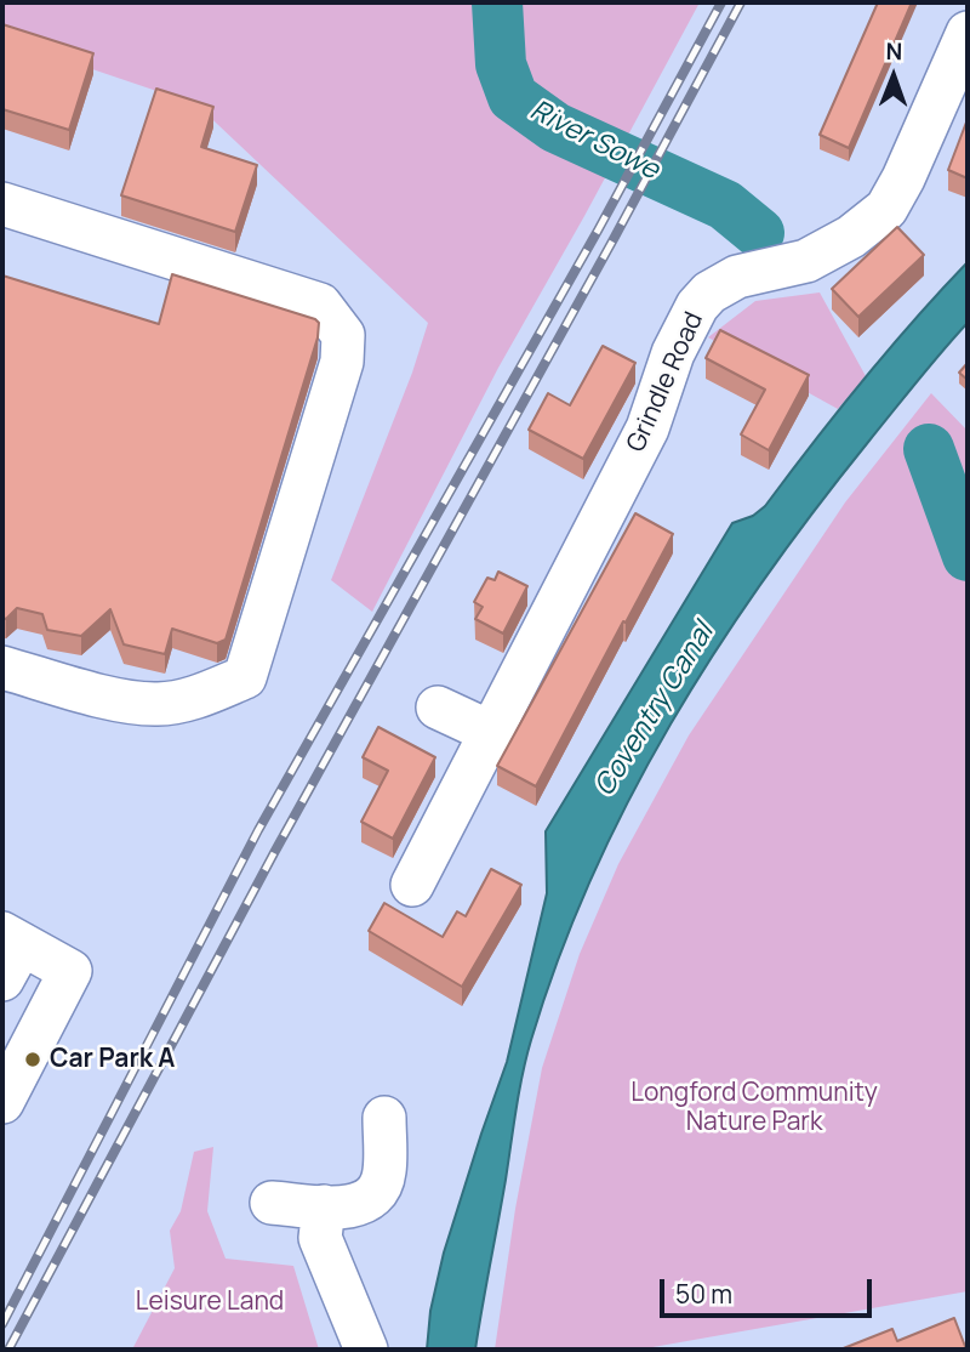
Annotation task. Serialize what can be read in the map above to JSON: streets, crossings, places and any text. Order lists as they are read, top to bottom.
{
  "streets": {
    "street": ["Grindle Road"]
  },
  "water": ["River Sowe", "Coventry Canal"],
  "parks": ["Longford Community Nature Park", "Leisure Land"],
  "places": ["Car Park A"],
  "scale_bar": "50 m",
  "north": "top"
}
